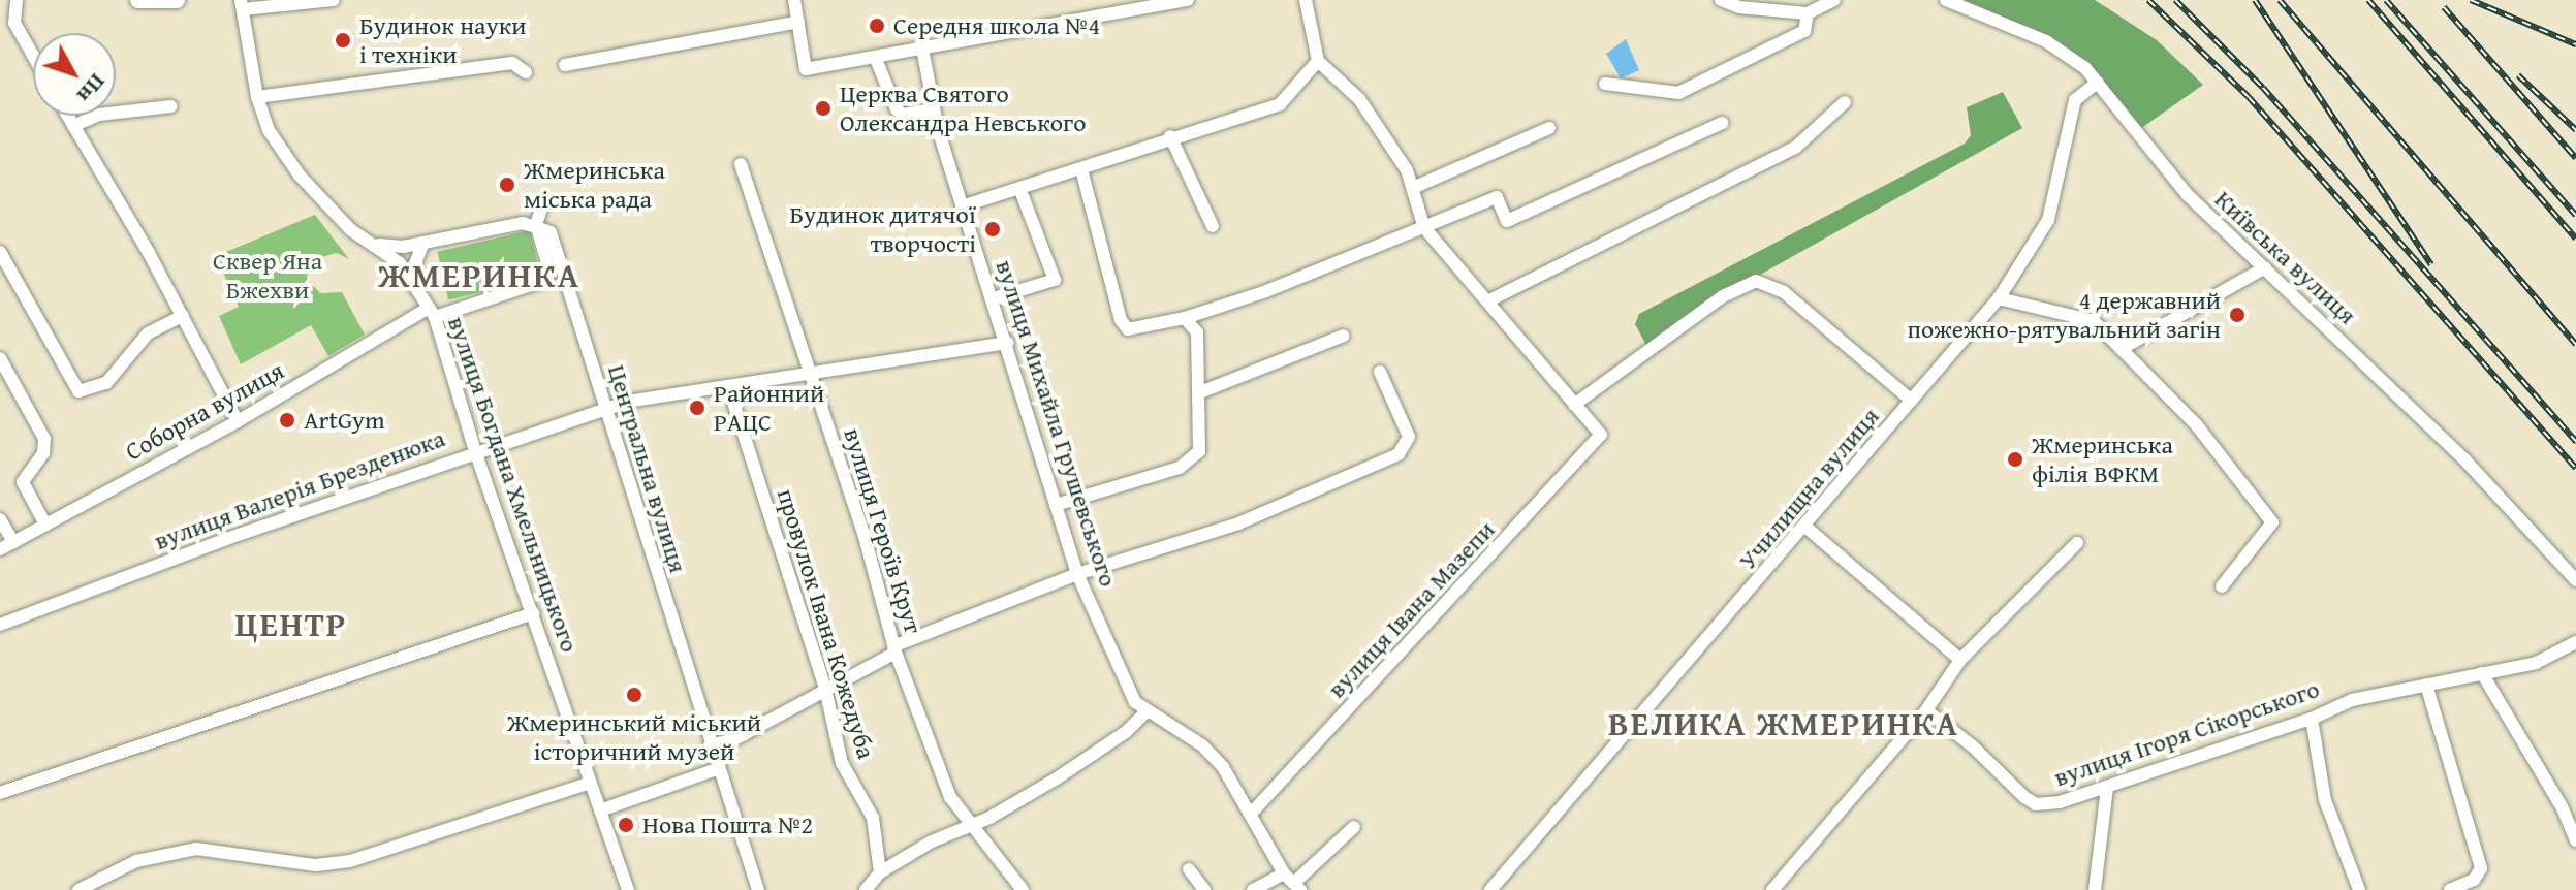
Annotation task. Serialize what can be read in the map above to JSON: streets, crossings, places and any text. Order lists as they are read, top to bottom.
{
  "streets": {
    "street": [
      "Київська вулиця",
      "Соборна вулиця",
      "вулиця Михайла Грушевського",
      "Центральна вулиця",
      "вулиця Богдана Хмельницького",
      "Училищна вулиця",
      "вулиця Валерія Брезденюка",
      "вулиця Героїв Крут",
      "вулиця Івана Мазепи",
      "провулок Івана Кожедуба",
      "вулиця Ігоря Сікорського"
    ]
  },
  "crossings": [
    ["Київська вулиця", "Училищна вулиця"],
    ["Соборна вулиця", "Центральна вулиця"],
    ["Соборна вулиця", "вулиця Богдана Хмельницького"],
    ["вулиця Михайла Грушевського", "вулиця Валерія Брезденюка"],
    ["вулиця Михайла Грушевського", "вулиця Івана Мазепи"],
    ["Центральна вулиця", "вулиця Валерія Брезденюка"],
    ["вулиця Богдана Хмельницького", "вулиця Валерія Брезденюка"],
    ["вулиця Валерія Брезденюка", "вулиця Героїв Крут"],
    ["вулиця Валерія Брезденюка", "провулок Івана Кожедуба"]
  ],
  "districts": ["ЖМЕРИНКА", "ЦЕНТР", "ВЕЛИКА ЖМЕРИНКА"],
  "parks": ["Сквер Яна Бжехви"],
  "places": [
    "Середня школа №4",
    "Будинок науки і техніки",
    "Церква Святого Олександра Невського",
    "Жмеринська міська рада",
    "Будинок дитячої творчості",
    "4 державний пожежно-рятувальний загін",
    "Районний РАЦС",
    "ArtGym",
    "Жмеринська філія ВФКМ",
    "Жмеринський міський історичний музей",
    "Нова Пошта №2"
  ],
  "north": "bottom right"
}
